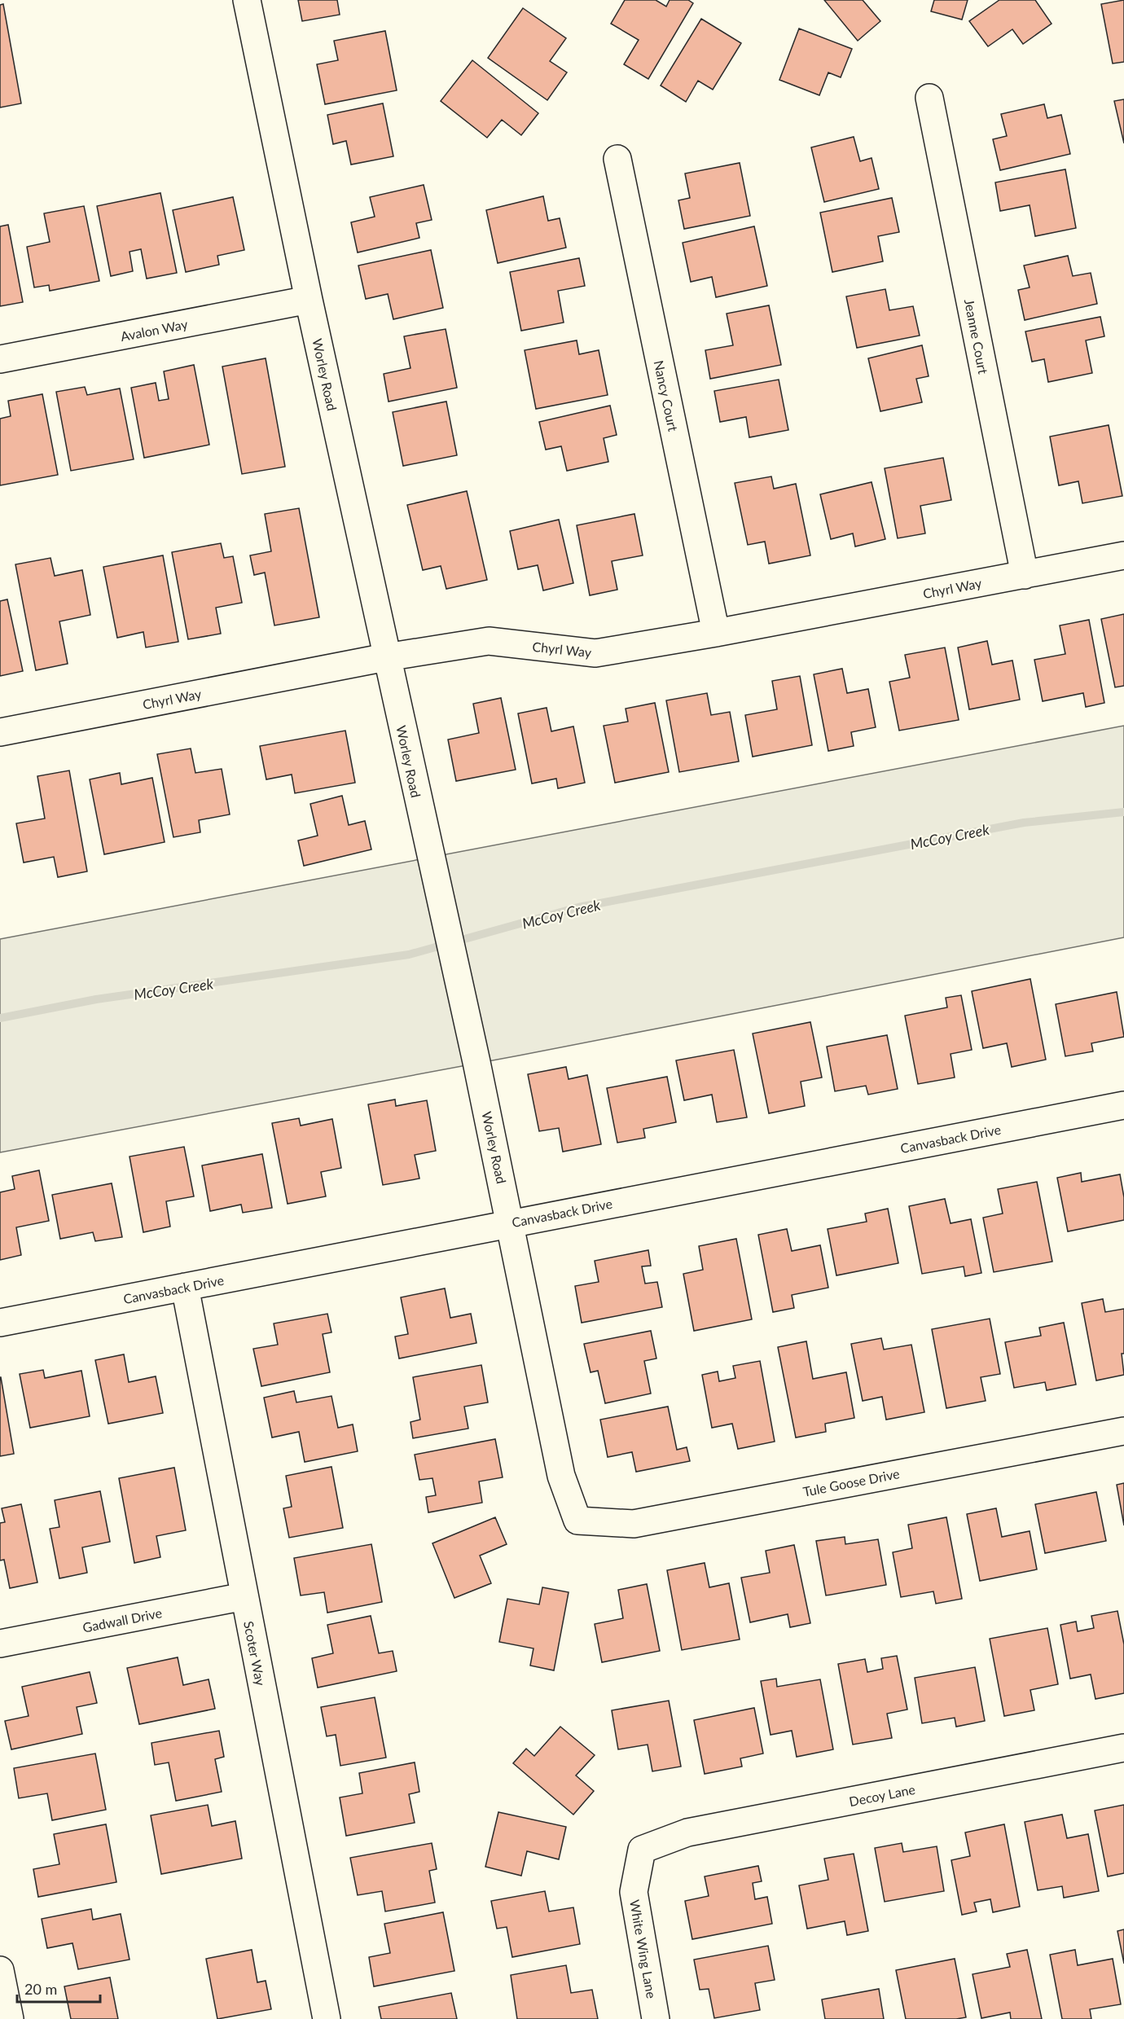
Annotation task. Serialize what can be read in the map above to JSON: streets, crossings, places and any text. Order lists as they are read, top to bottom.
{
  "streets": {
    "street": [
      "Avalon Way",
      "Jeanne Court",
      "Worley Road",
      "Nancy Court",
      "Chyrl Way",
      "Canvasback Drive",
      "Tule Goose Drive",
      "Gadwall Drive",
      "Scoter Way",
      "Decoy Lane",
      "White Wing Lane"
    ]
  },
  "crossings": [
    ["Avalon Way", "Worley Road"],
    ["Jeanne Court", "Chyrl Way"],
    ["Worley Road", "Chyrl Way"],
    ["Worley Road", "Canvasback Drive"],
    ["Worley Road", "Tule Goose Drive"],
    ["Nancy Court", "Chyrl Way"],
    ["Canvasback Drive", "Scoter Way"],
    ["Gadwall Drive", "Scoter Way"],
    ["Decoy Lane", "White Wing Lane"]
  ],
  "water": ["McCoy Creek"],
  "scale_bar": "20 m"
}
